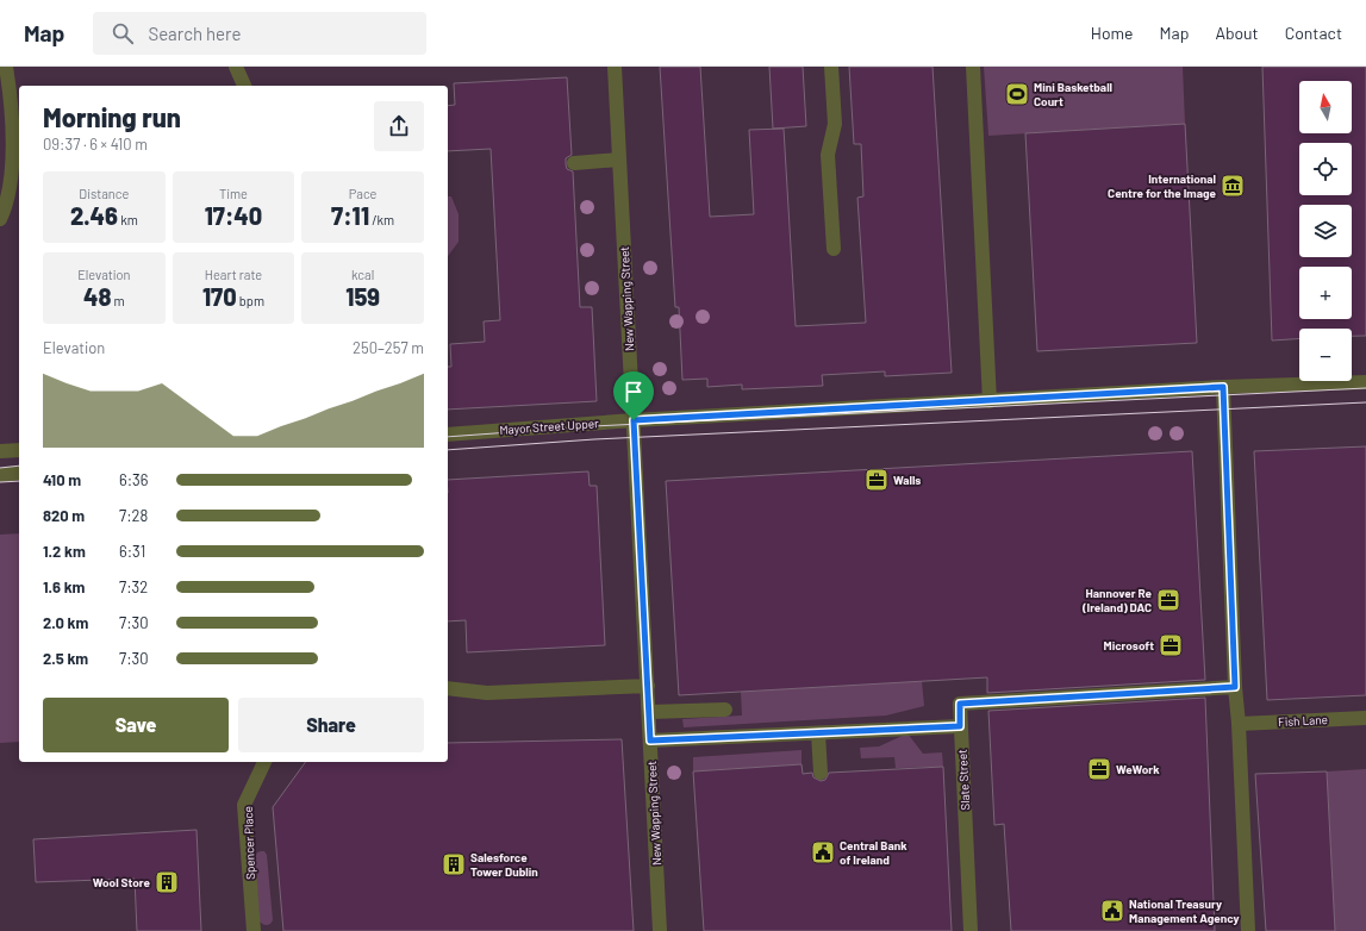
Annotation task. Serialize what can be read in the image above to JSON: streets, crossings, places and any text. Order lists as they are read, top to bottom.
{
  "streets": {
    "street": [
      "New Wapping Street",
      "Mayor Street Upper",
      "Fish Lane",
      "Slate Street",
      "Spencer Place"
    ]
  },
  "crossings": [
    ["New Wapping Street", "Mayor Street Upper"]
  ],
  "places": {
    "sports": ["Mini Basketball Court"],
    "museum": ["International Centre for the Image"],
    "office": [
      "Walls",
      "Hannover Re (Ireland) DAC",
      "Microsoft",
      "WeWork"
    ],
    "public building": ["Central Bank of Ireland", "National Treasury Management Agency"],
    "building": ["Salesforce Tower Dublin", "Wool Store"]
  },
  "north": "top",
  "page": {
    "header": "Map",
    "search": "Search here",
    "nav": [
      "Home",
      "Map",
      "About",
      "Contact"
    ],
    "map_buttons": ["+", "−"],
    "heading": ["Morning run", "09:37 · 6 × 410 m"],
    "stats": [
      ["Distance", "2.46 km"],
      ["Time", "17:40"],
      ["Pace", "7:11 /km"],
      ["Elevation", "48 m"],
      ["Heart rate", "170 bpm"],
      ["kcal", "159"]
    ],
    "chart": ["Elevation", "250–257 m"],
    "list": [
      {
        "name": "410 m",
        "note": "6:36"
      },
      {
        "name": "820 m",
        "note": "7:28"
      },
      {
        "name": "1.2 km",
        "note": "6:31"
      },
      {
        "name": "1.6 km",
        "note": "7:32"
      },
      {
        "name": "2.0 km",
        "note": "7:30"
      },
      {
        "name": "2.5 km",
        "note": "7:30"
      }
    ],
    "buttons": ["Save", "Share"]
  }
}
